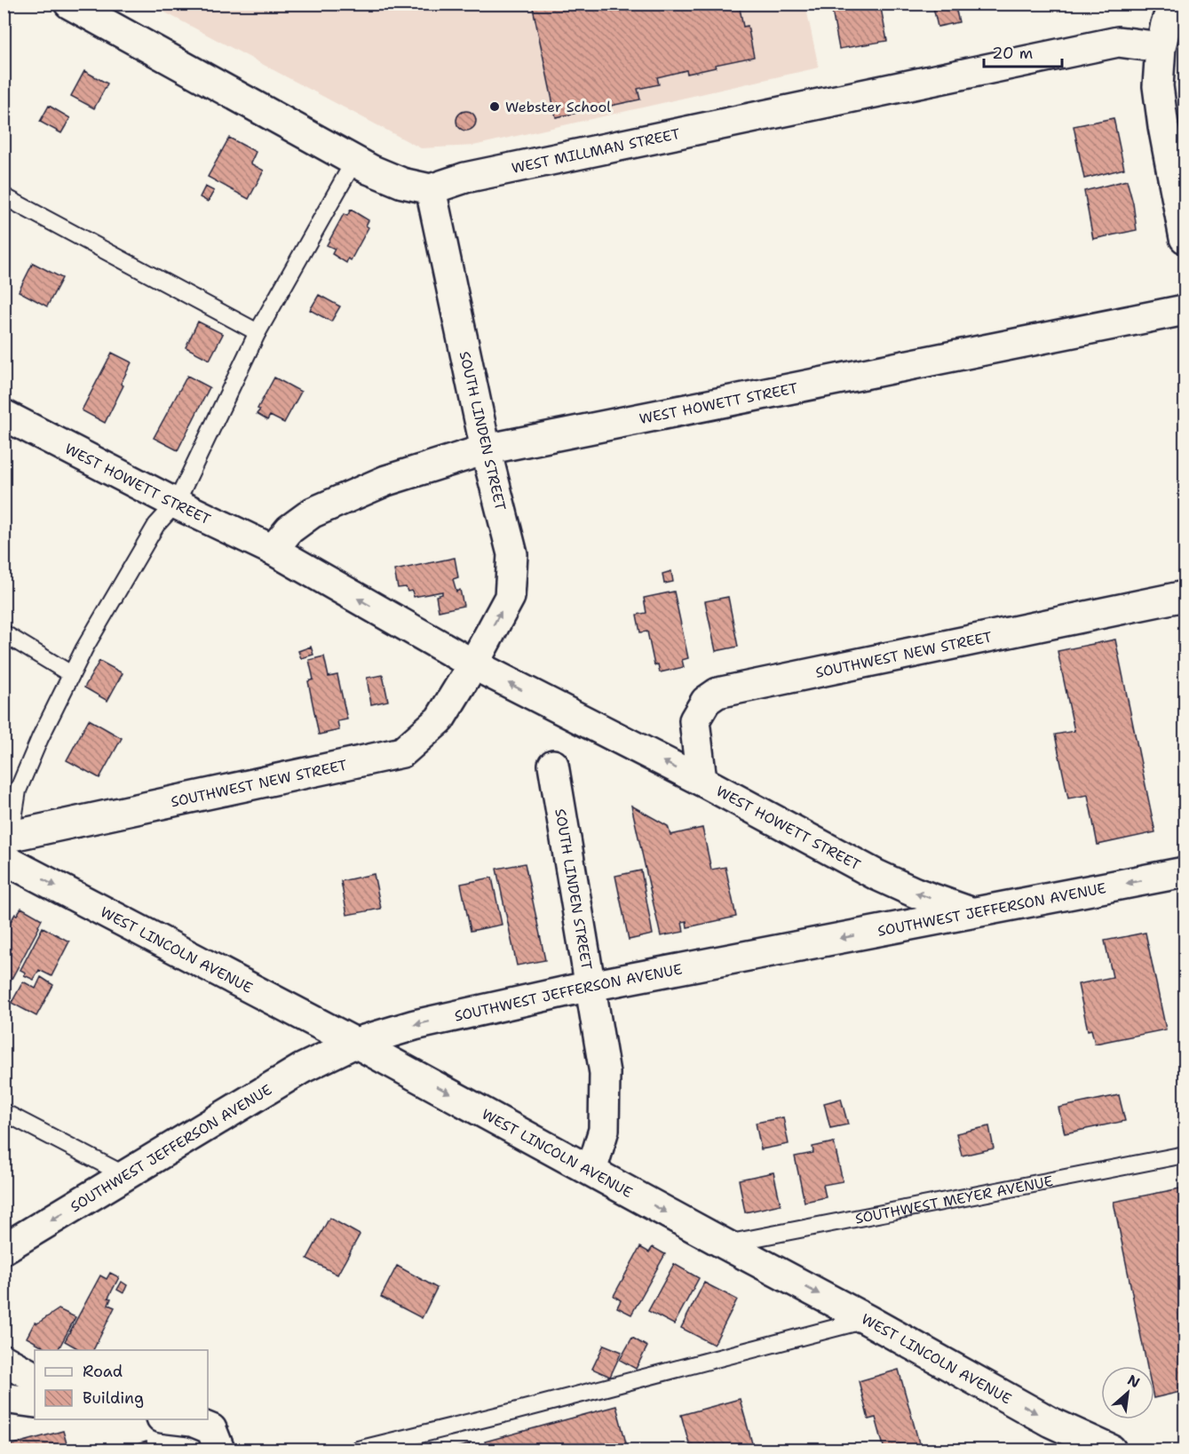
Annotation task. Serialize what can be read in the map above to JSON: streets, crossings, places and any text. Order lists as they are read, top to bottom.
{
  "streets": {
    "street": [
      "WEST MILLMAN STREET",
      "WEST HOWETT STREET",
      "SOUTH LINDEN STREET",
      "SOUTHWEST NEW STREET",
      "SOUTHWEST JEFFERSON AVENUE",
      "WEST LINCOLN AVENUE"
    ],
    "lane": ["SOUTHWEST MEYER AVENUE"]
  },
  "crossings": [
    ["WEST MILLMAN STREET", "SOUTH LINDEN STREET"],
    ["WEST HOWETT STREET", "SOUTH LINDEN STREET"],
    ["WEST HOWETT STREET", "SOUTHWEST NEW STREET"],
    ["WEST HOWETT STREET", "SOUTHWEST JEFFERSON AVENUE"],
    ["SOUTH LINDEN STREET", "SOUTHWEST NEW STREET"],
    ["SOUTH LINDEN STREET", "SOUTHWEST JEFFERSON AVENUE"],
    ["SOUTH LINDEN STREET", "WEST LINCOLN AVENUE"],
    ["SOUTHWEST NEW STREET", "WEST LINCOLN AVENUE"],
    ["SOUTHWEST JEFFERSON AVENUE", "WEST LINCOLN AVENUE"],
    ["WEST LINCOLN AVENUE", "SOUTHWEST MEYER AVENUE"]
  ],
  "one_way": ["WEST HOWETT STREET", "SOUTHWEST JEFFERSON AVENUE", "WEST LINCOLN AVENUE"],
  "places": ["Webster School"],
  "legend": ["Road", "Building"],
  "scale_bar": "20 m",
  "north": "top right"
}
